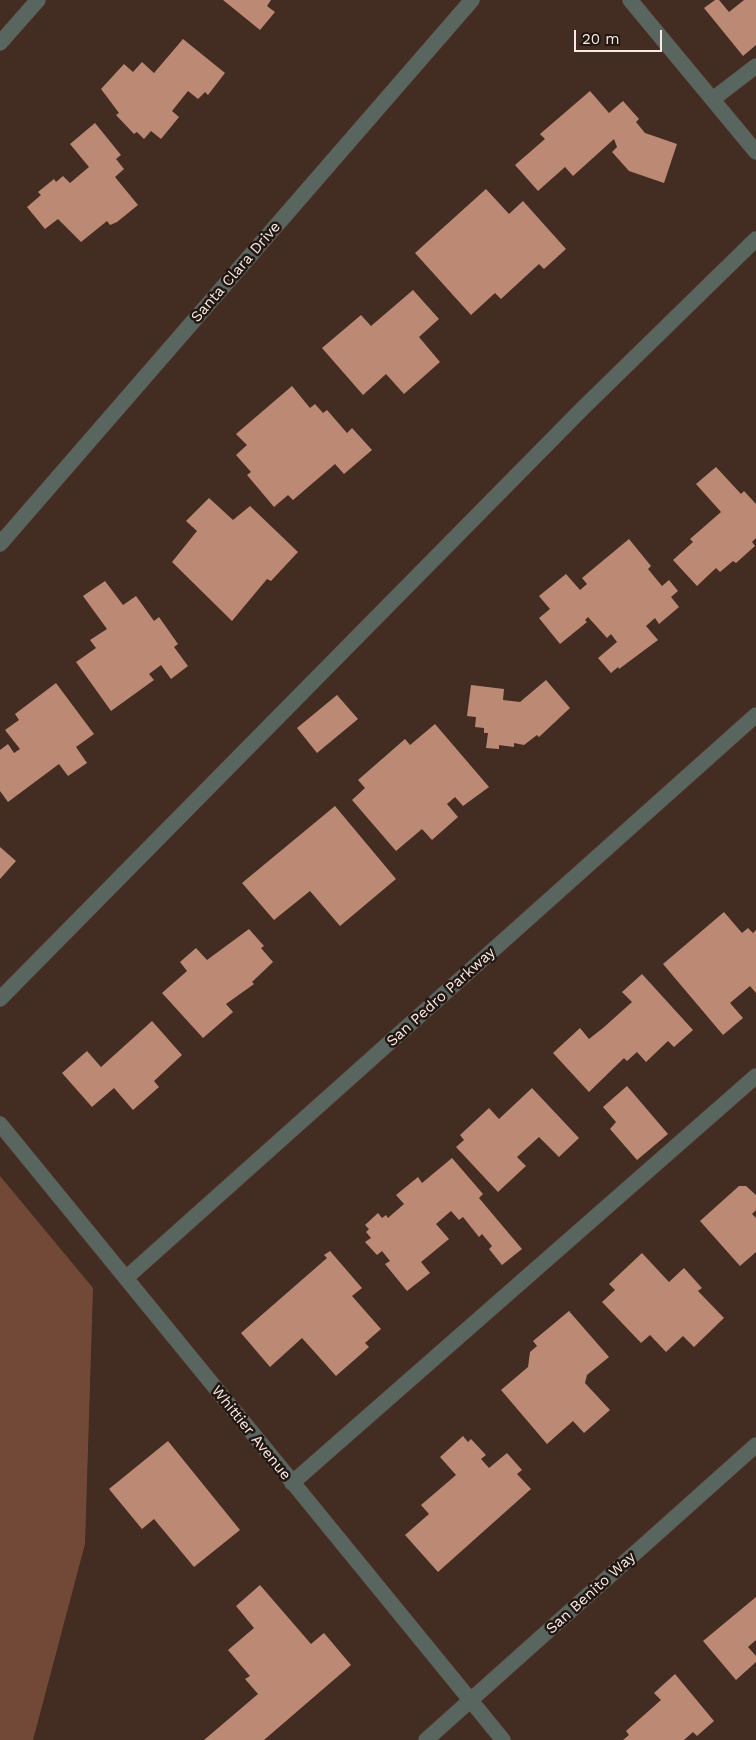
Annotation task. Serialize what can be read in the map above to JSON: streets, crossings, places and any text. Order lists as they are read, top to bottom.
{
  "streets": {
    "street": [
      "Santa Clara Drive",
      "San Pedro Parkway",
      "Whittier Avenue",
      "San Benito Way"
    ]
  },
  "crossings": [
    ["San Pedro Parkway", "Whittier Avenue"],
    ["Whittier Avenue", "San Benito Way"]
  ],
  "scale_bar": "20 m"
}
